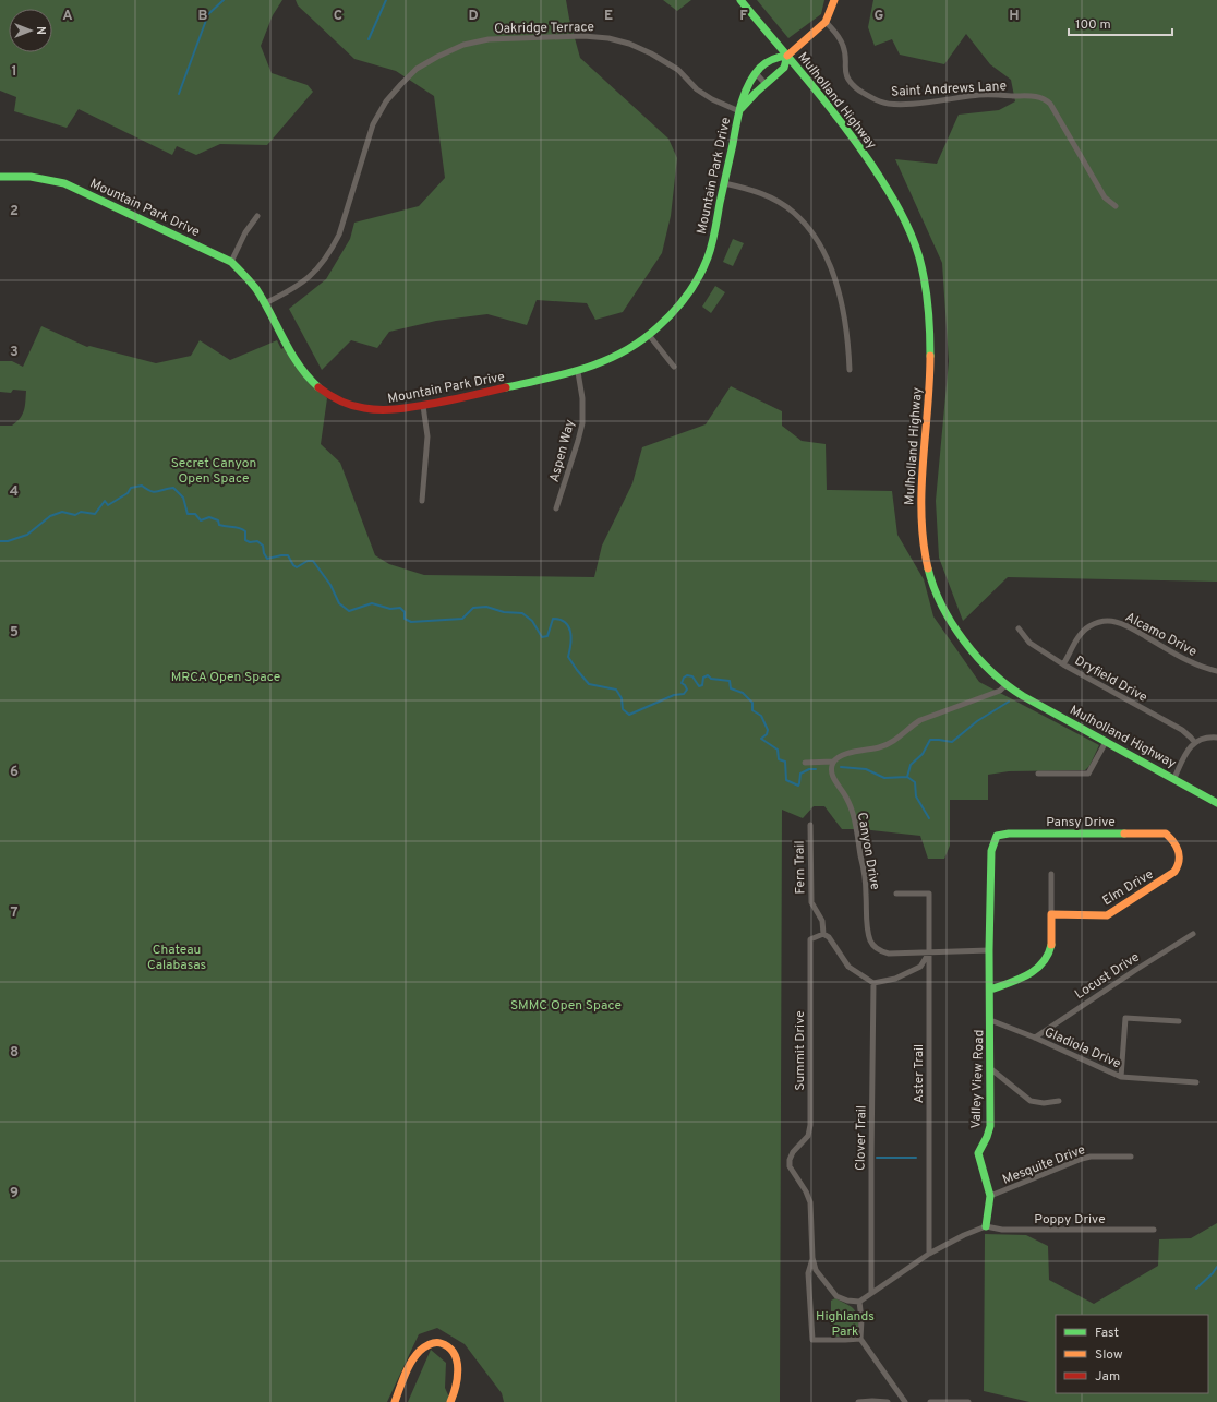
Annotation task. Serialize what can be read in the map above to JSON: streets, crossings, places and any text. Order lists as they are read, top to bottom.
{
  "streets": {
    "street": [
      "Oakridge Terrace",
      "Saint Andrews Lane",
      "Mulholland Highway",
      "Mountain Park Drive",
      "Aspen Way",
      "Alcamo Drive",
      "Dryfield Drive",
      "Pansy Drive",
      "Canyon Drive",
      "Fern Trail",
      "Elm Drive",
      "Locust Drive",
      "Gladiola Drive",
      "Summit Drive",
      "Aster Trail",
      "Valley View Road",
      "Clover Trail",
      "Mesquite Drive",
      "Poppy Drive"
    ]
  },
  "crossings": [
    ["Oakridge Terrace", "Mountain Park Drive"],
    ["Mulholland Highway", "Mountain Park Drive"],
    ["Mountain Park Drive", "Aspen Way"],
    ["Alcamo Drive", "Dryfield Drive"],
    ["Pansy Drive", "Elm Drive"],
    ["Pansy Drive", "Valley View Road"],
    ["Canyon Drive", "Aster Trail"],
    ["Canyon Drive", "Valley View Road"],
    ["Fern Trail", "Summit Drive"],
    ["Locust Drive", "Gladiola Drive"],
    ["Gladiola Drive", "Valley View Road"],
    ["Valley View Road", "Mesquite Drive"],
    ["Valley View Road", "Poppy Drive"]
  ],
  "parks": [
    "Secret Canyon Open Space",
    "MRCA Open Space",
    "Chateau Calabasas",
    "SMMC Open Space",
    "Highlands Park"
  ],
  "legend": ["Fast", "Slow", "Jam"],
  "scale_bar": "100 m",
  "north": "right",
  "grid": {
    "columns": [
      "A",
      "B",
      "C",
      "D",
      "E",
      "F",
      "G",
      "H"
    ],
    "rows": [
      "1",
      "2",
      "3",
      "4",
      "5",
      "6",
      "7",
      "8",
      "9"
    ]
  }
}
